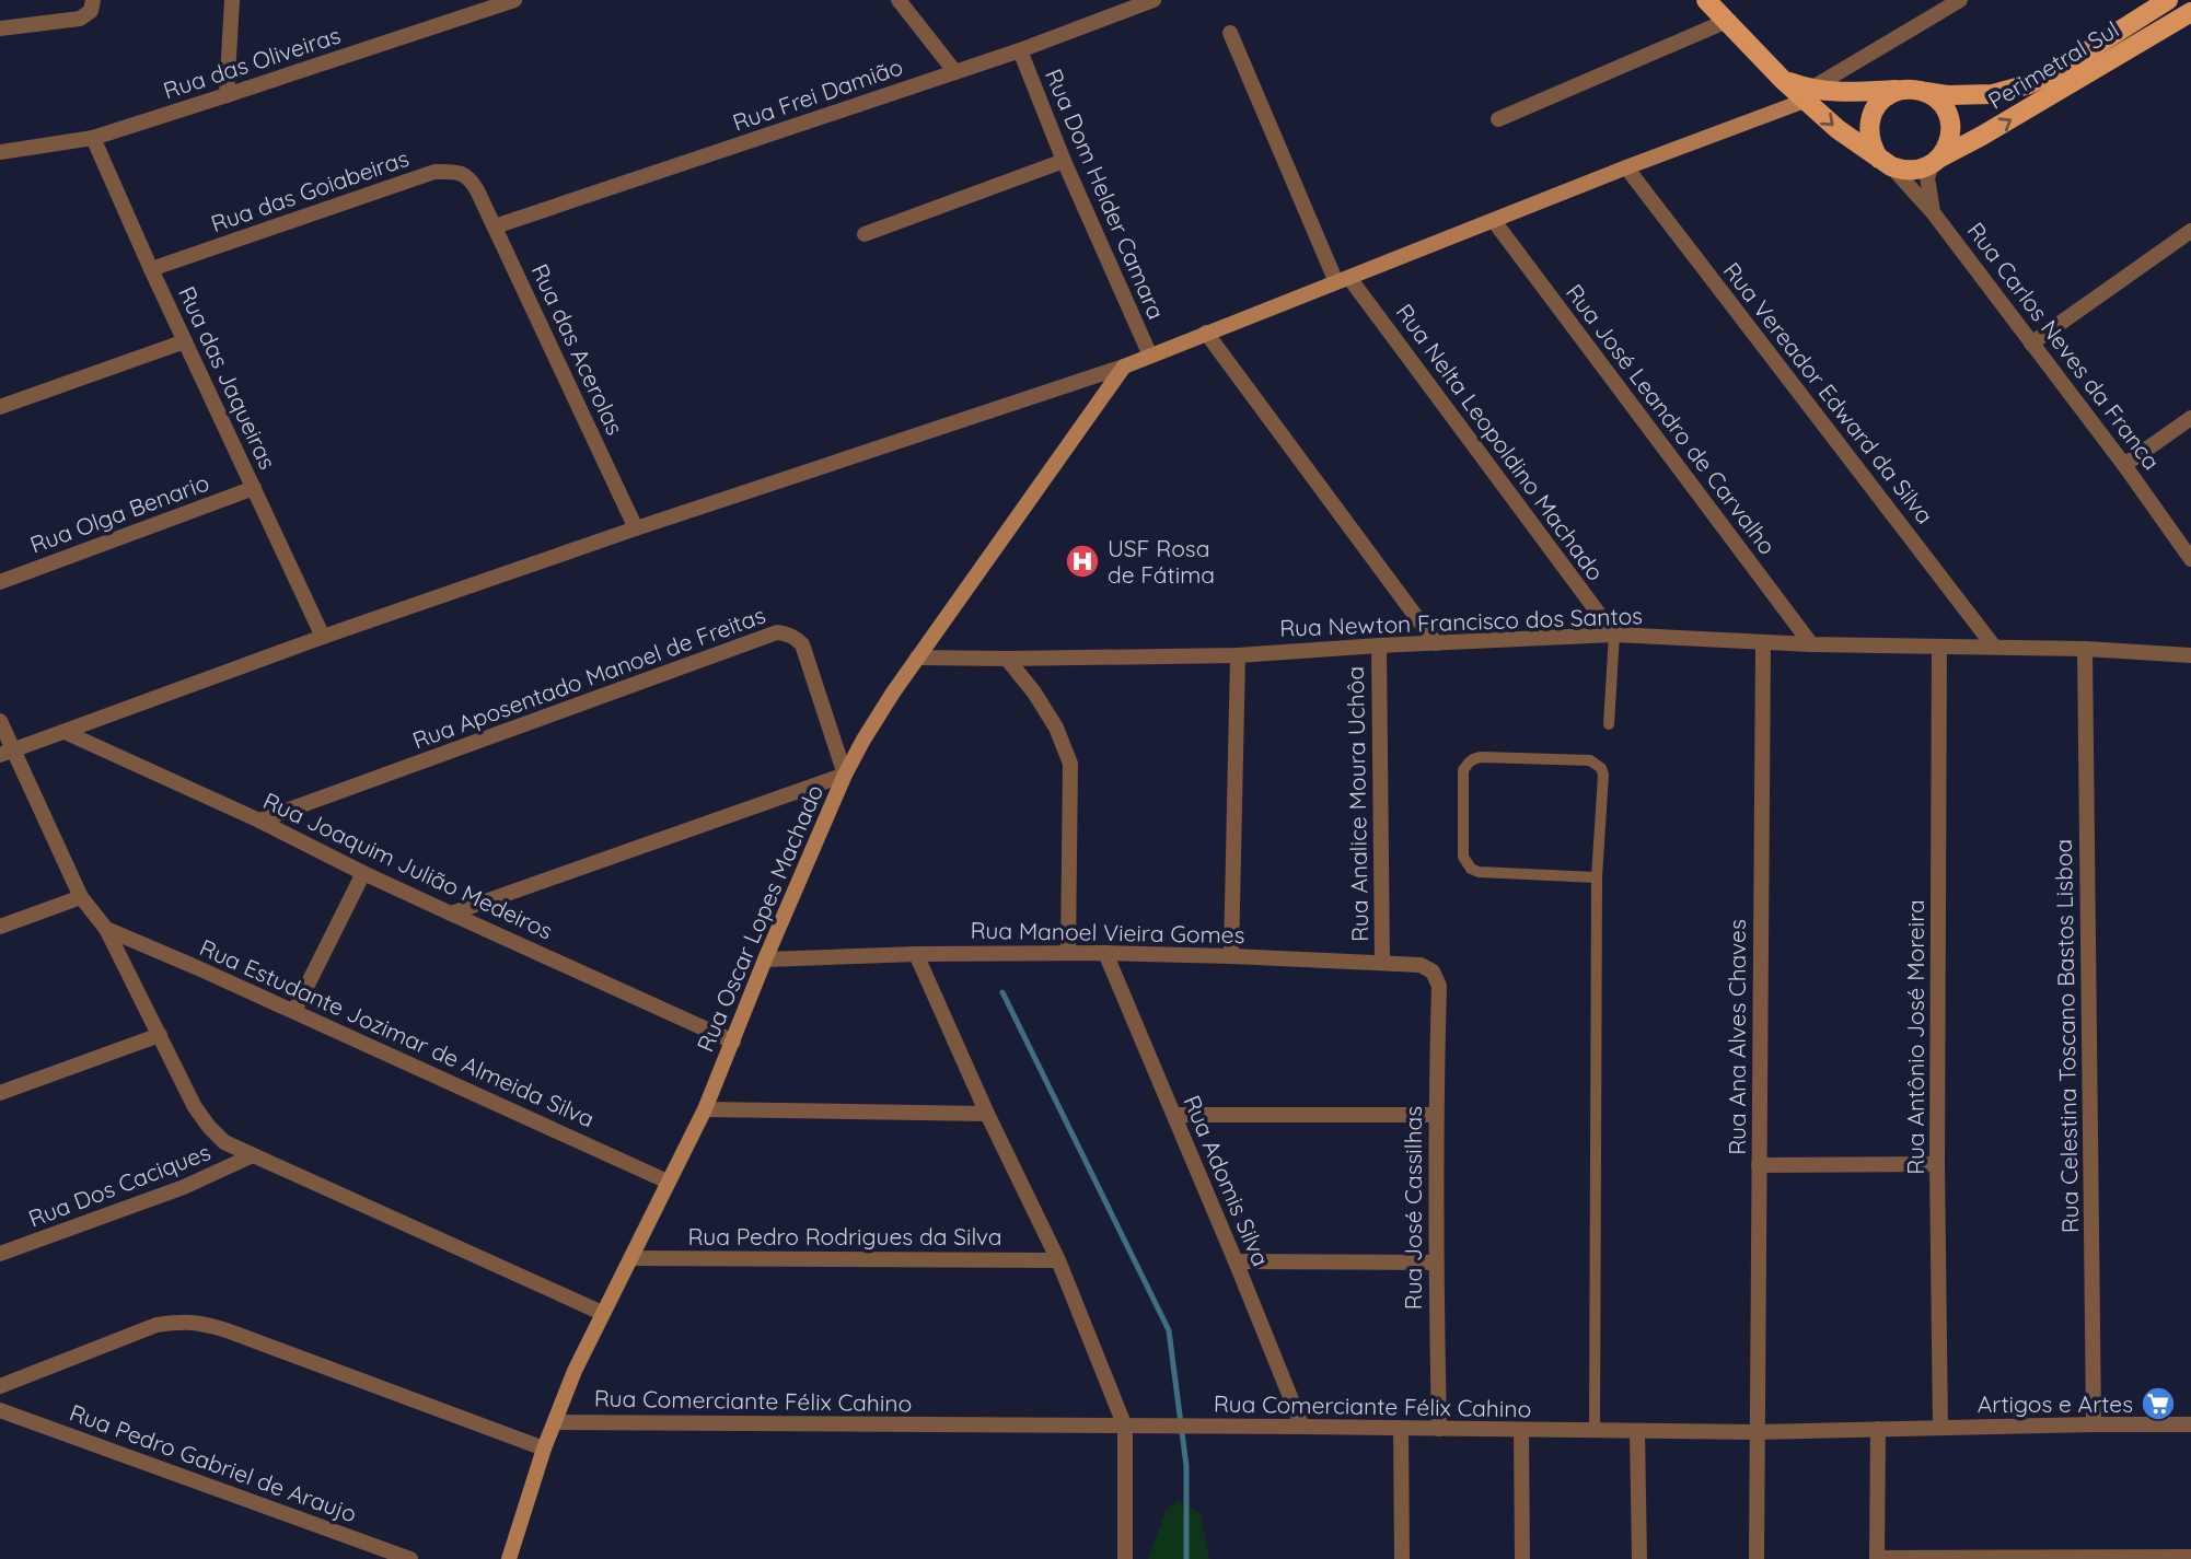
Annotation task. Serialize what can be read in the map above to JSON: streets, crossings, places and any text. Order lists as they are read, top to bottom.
{
  "streets": {
    "main road": ["Perimetral Sul", "Rua Carlos Neves da Franca"],
    "street": [
      "Rua das Oliveiras",
      "Rua Frei Damião",
      "Rua das Goiabeiras",
      "Rua Dom Helder Camara",
      "Rua das Acerolas",
      "Rua das Jaqueiras",
      "Rua Vereador Edward da Silva",
      "Rua José Leandro de Carvalho",
      "Rua Nelta Leopoldino Machado",
      "Rua Olga Benario",
      "Rua Newton Francisco dos Santos",
      "Rua Aposentado Manoel de Freitas",
      "Rua Analice Moura Uchôa",
      "Rua Joaquim Julião Medeiros",
      "Rua Oscar Lopes Machado",
      "Rua Manoel Vieira Gomes",
      "Rua Estudante Jozimar de Almeida Silva",
      "Rua Celestina Toscano Bastos Lisboa",
      "Rua Ana Alves Chaves",
      "Rua Antônio José Moreira",
      "Rua Adomis Silva",
      "Rua Dos Caciques",
      "Rua José Cassilhas",
      "Rua Pedro Rodrigues da Silva",
      "Rua Comerciante Félix Cahino",
      "Rua Pedro Gabriel de Araujo"
    ]
  },
  "crossings": [
    ["Rua das Oliveiras", "Rua das Jaqueiras"],
    ["Perimetral Sul", "Rua Carlos Neves da Franca"],
    ["Rua Frei Damião", "Rua Dom Helder Camara"],
    ["Rua Frei Damião", "Rua das Acerolas"],
    ["Rua das Goiabeiras", "Rua das Acerolas"],
    ["Rua das Goiabeiras", "Rua das Jaqueiras"],
    ["Rua das Jaqueiras", "Rua Olga Benario"],
    ["Rua Vereador Edward da Silva", "Rua Newton Francisco dos Santos"],
    ["Rua José Leandro de Carvalho", "Rua Newton Francisco dos Santos"],
    ["Rua Nelta Leopoldino Machado", "Rua Newton Francisco dos Santos"],
    ["Rua Newton Francisco dos Santos", "Rua Analice Moura Uchôa"],
    ["Rua Newton Francisco dos Santos", "Rua Oscar Lopes Machado"],
    ["Rua Newton Francisco dos Santos", "Rua Celestina Toscano Bastos Lisboa"],
    ["Rua Newton Francisco dos Santos", "Rua Ana Alves Chaves"],
    ["Rua Newton Francisco dos Santos", "Rua Antônio José Moreira"],
    ["Rua Aposentado Manoel de Freitas", "Rua Joaquim Julião Medeiros"],
    ["Rua Aposentado Manoel de Freitas", "Rua Oscar Lopes Machado"],
    ["Rua Analice Moura Uchôa", "Rua Manoel Vieira Gomes"],
    ["Rua Joaquim Julião Medeiros", "Rua Oscar Lopes Machado"],
    ["Rua Oscar Lopes Machado", "Rua Manoel Vieira Gomes"],
    ["Rua Oscar Lopes Machado", "Rua Estudante Jozimar de Almeida Silva"],
    ["Rua Oscar Lopes Machado", "Rua Pedro Rodrigues da Silva"],
    ["Rua Oscar Lopes Machado", "Rua Comerciante Félix Cahino"],
    ["Rua Manoel Vieira Gomes", "Rua Adomis Silva"],
    ["Rua Manoel Vieira Gomes", "Rua José Cassilhas"],
    ["Rua Celestina Toscano Bastos Lisboa", "Rua Comerciante Félix Cahino"],
    ["Rua Ana Alves Chaves", "Rua Comerciante Félix Cahino"],
    ["Rua Antônio José Moreira", "Rua Comerciante Félix Cahino"],
    ["Rua Adomis Silva", "Rua Comerciante Félix Cahino"],
    ["Rua José Cassilhas", "Rua Comerciante Félix Cahino"]
  ],
  "places": {
    "hospital": ["USF Rosa de Fátima"],
    "supermarket": ["Artigos e Artes"]
  }
}
